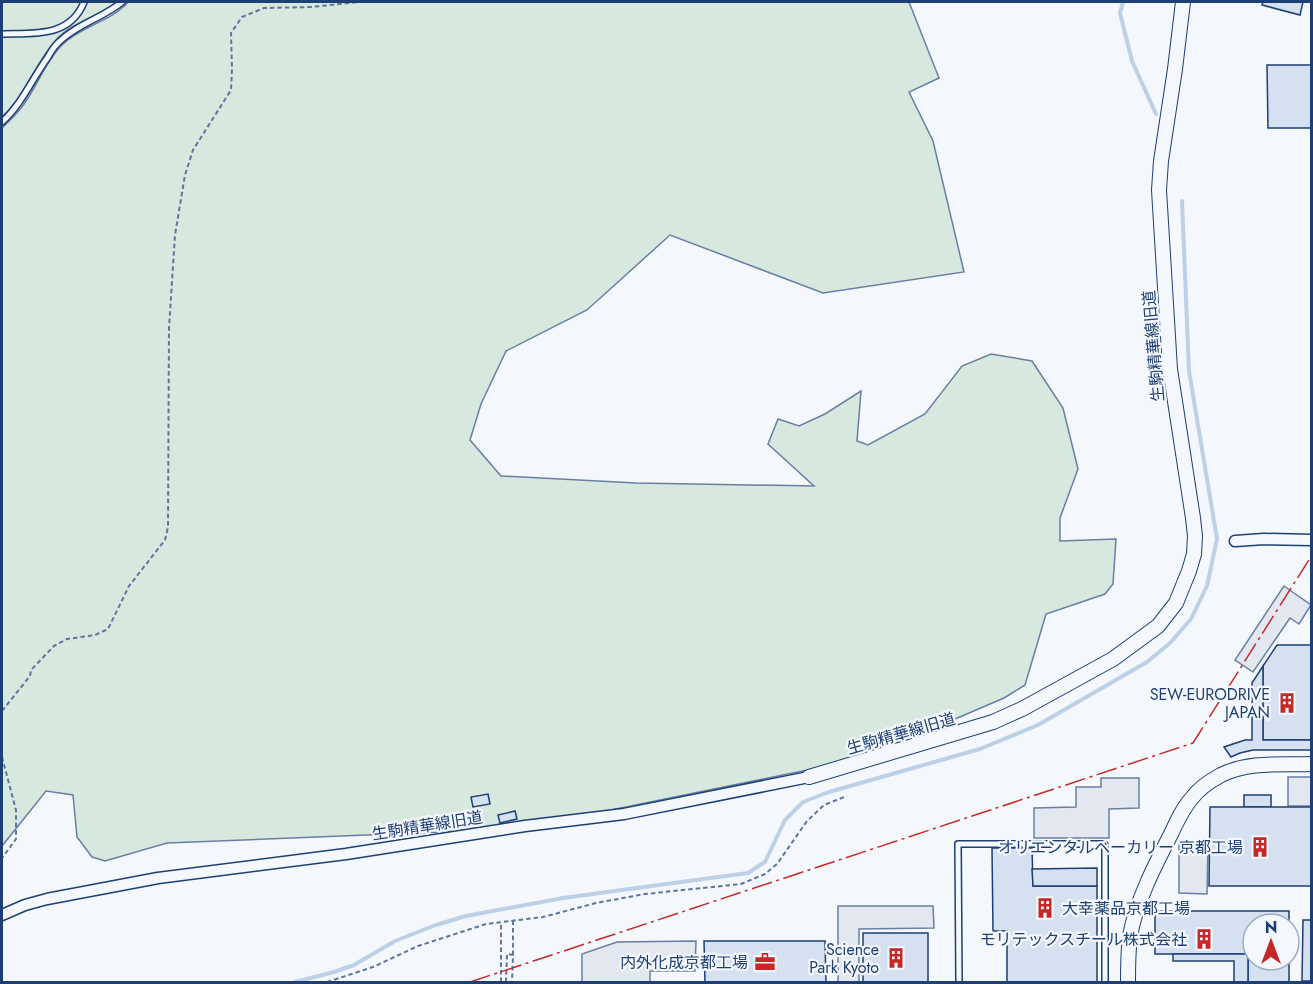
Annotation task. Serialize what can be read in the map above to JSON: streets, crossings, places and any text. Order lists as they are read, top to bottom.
{
  "streets": {
    "street": ["生駒精華線旧道"]
  },
  "places": {
    "building": [
      "SEW-EURODRIVE JAPAN",
      "オリエンタルベーカリー 京都工場",
      "大幸薬品京都工場",
      "モリテックスチール株式会社",
      "Science Park Kyoto"
    ],
    "office": ["内外化成京都工場"]
  },
  "north": "top"
}
